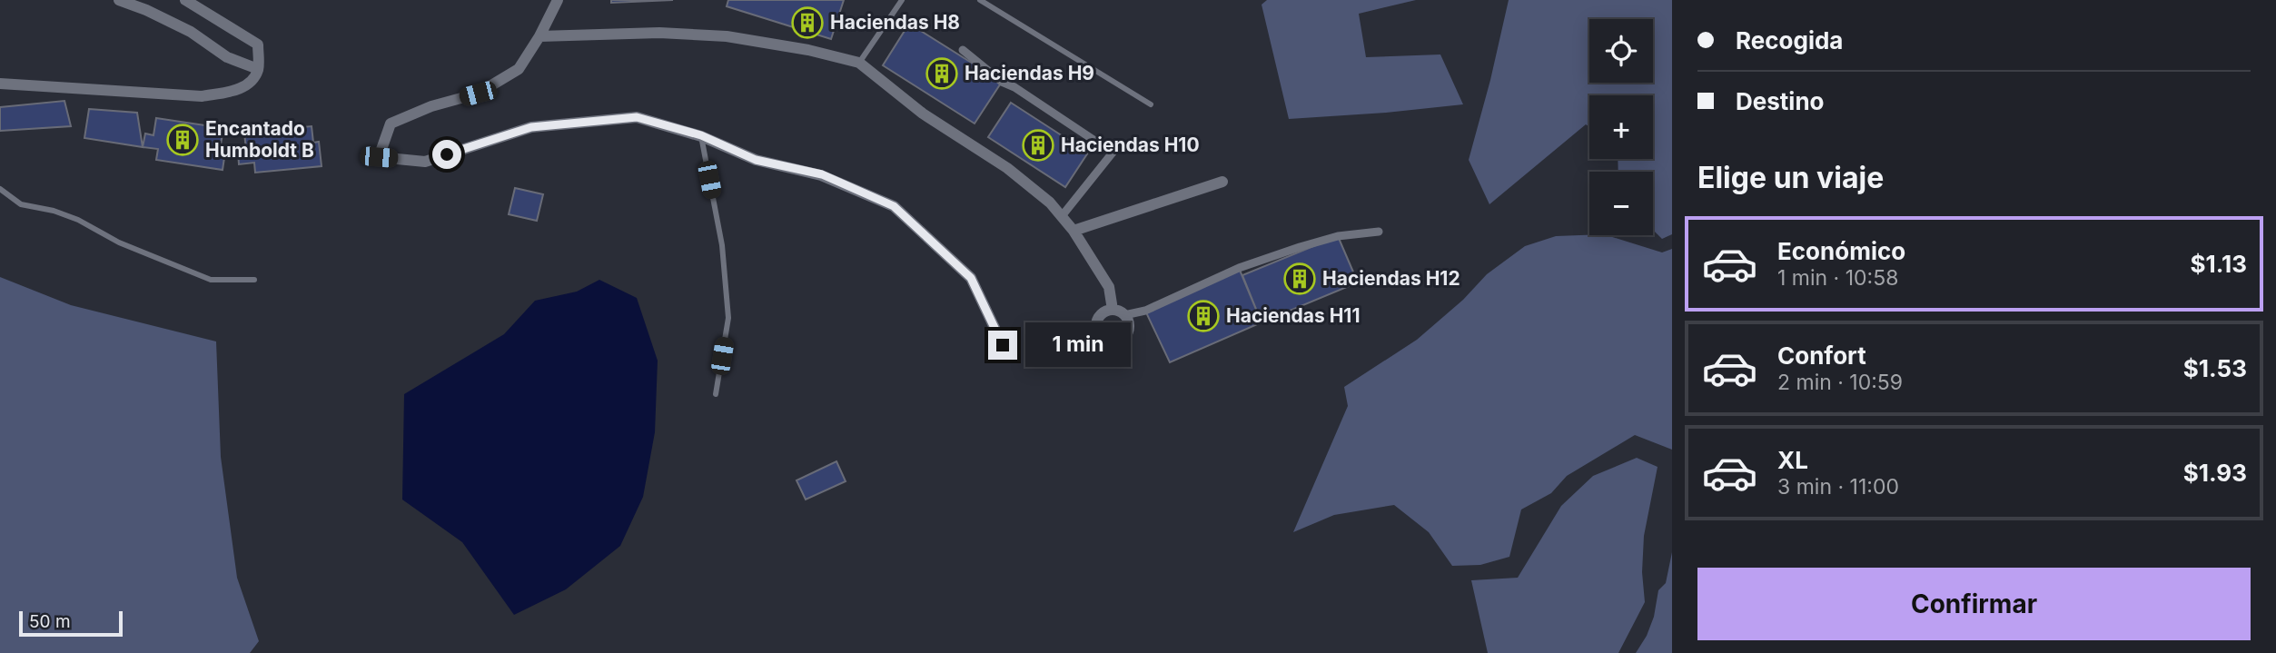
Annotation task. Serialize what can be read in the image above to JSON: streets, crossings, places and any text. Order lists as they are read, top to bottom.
{
  "places": {
    "building": [
      "Haciendas H8",
      "Haciendas H9",
      "Encantado Humboldt B",
      "Haciendas H10",
      "Haciendas H12",
      "Haciendas H11"
    ]
  },
  "scale_bar": "50 m",
  "page": {
    "banner": ["Recogida", "Destino"],
    "map_buttons": ["+", "−"],
    "heading": "Elige un viaje",
    "list": [
      {
        "name": "Económico",
        "note": "1 min · 10:58",
        "value": "$1.13"
      },
      {
        "name": "Confort",
        "note": "2 min · 10:59",
        "value": "$1.53"
      },
      {
        "name": "XL",
        "note": "3 min · 11:00",
        "value": "$1.93"
      }
    ],
    "bubble": "1 min",
    "buttons": "Confirmar",
    "scale": "50 m"
  }
}
